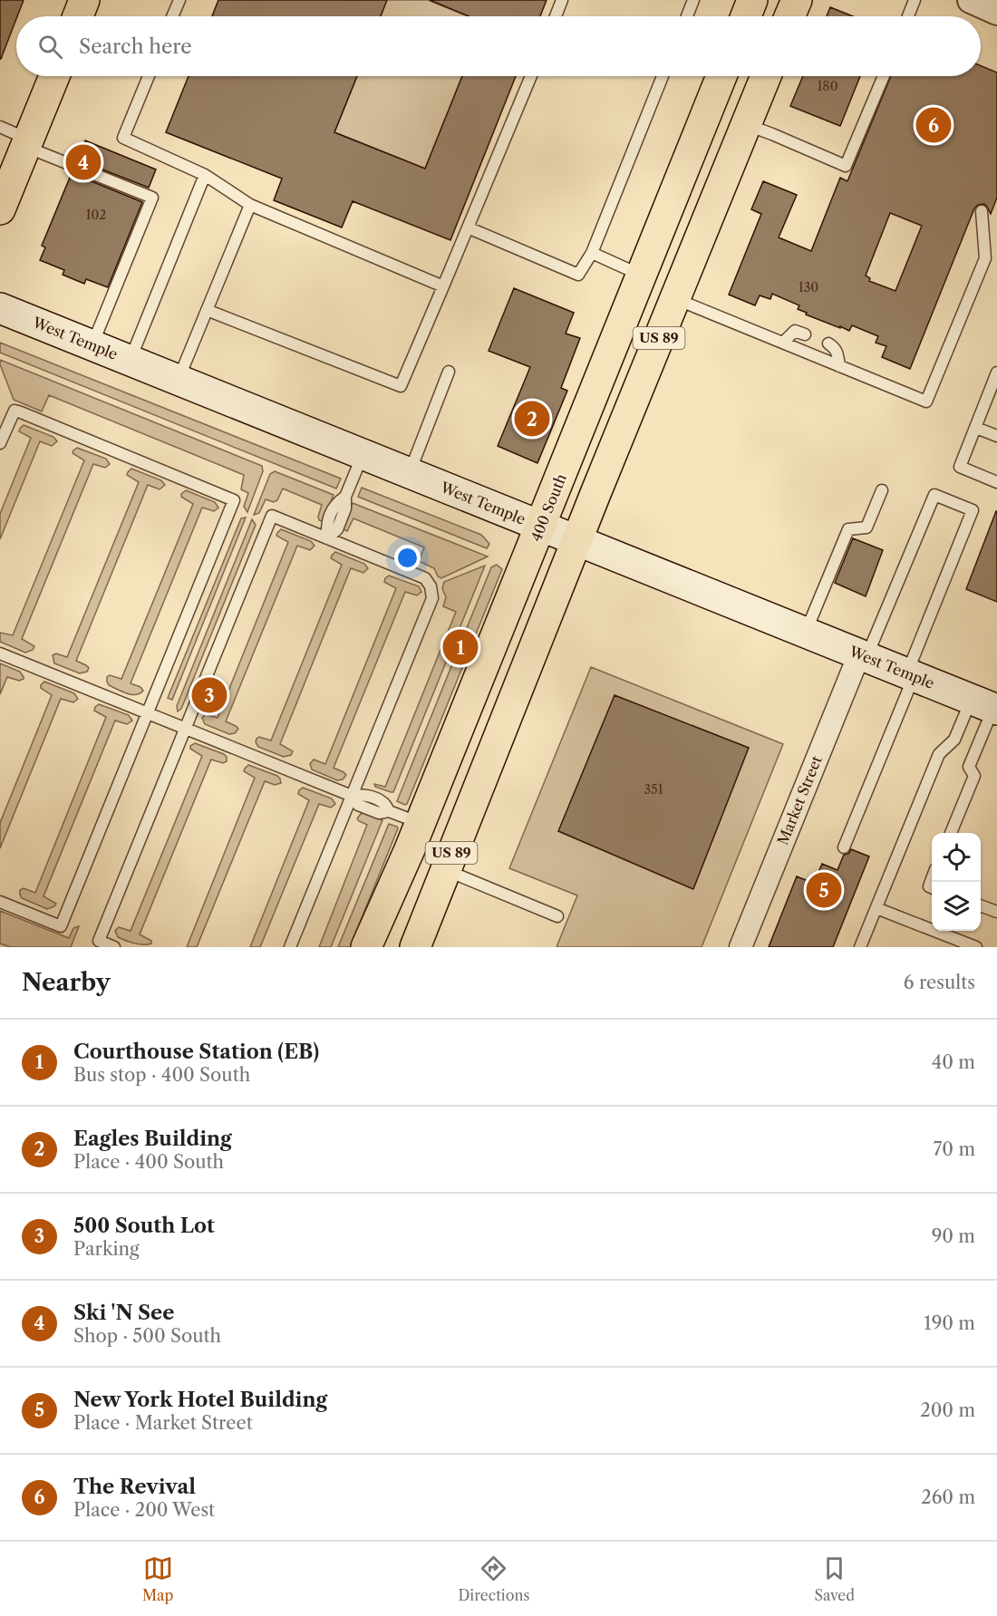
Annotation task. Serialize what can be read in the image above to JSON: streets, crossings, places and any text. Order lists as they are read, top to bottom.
{
  "streets": {
    "main road": ["West Temple", "US 89", "400 South"],
    "street": ["Market Street"]
  },
  "crossings": [
    ["West Temple", "US 89"],
    ["West Temple", "400 South"],
    ["West Temple", "Market Street"]
  ],
  "house_numbers": [
    "180",
    "102",
    "130",
    "351"
  ],
  "page": {
    "search": "Search here",
    "pins": [
      "6",
      "4",
      "2",
      "1",
      "3",
      "5"
    ],
    "heading": ["Nearby", "6 results"],
    "list": [
      {
        "mark": "1",
        "name": "Courthouse Station (EB)",
        "note": "Bus stop · 400 South",
        "value": "40 m"
      },
      {
        "mark": "2",
        "name": "Eagles Building",
        "note": "Place · 400 South",
        "value": "70 m"
      },
      {
        "mark": "3",
        "name": "500 South Lot",
        "note": "Parking",
        "value": "90 m"
      },
      {
        "mark": "4",
        "name": "Ski 'N See",
        "note": "Shop · 500 South",
        "value": "190 m"
      },
      {
        "mark": "5",
        "name": "New York Hotel Building",
        "note": "Place · Market Street",
        "value": "200 m"
      },
      {
        "mark": "6",
        "name": "The Revival",
        "note": "Place · 200 West",
        "value": "260 m"
      }
    ],
    "nav": ["Map", "Directions", "Saved"]
  }
}
